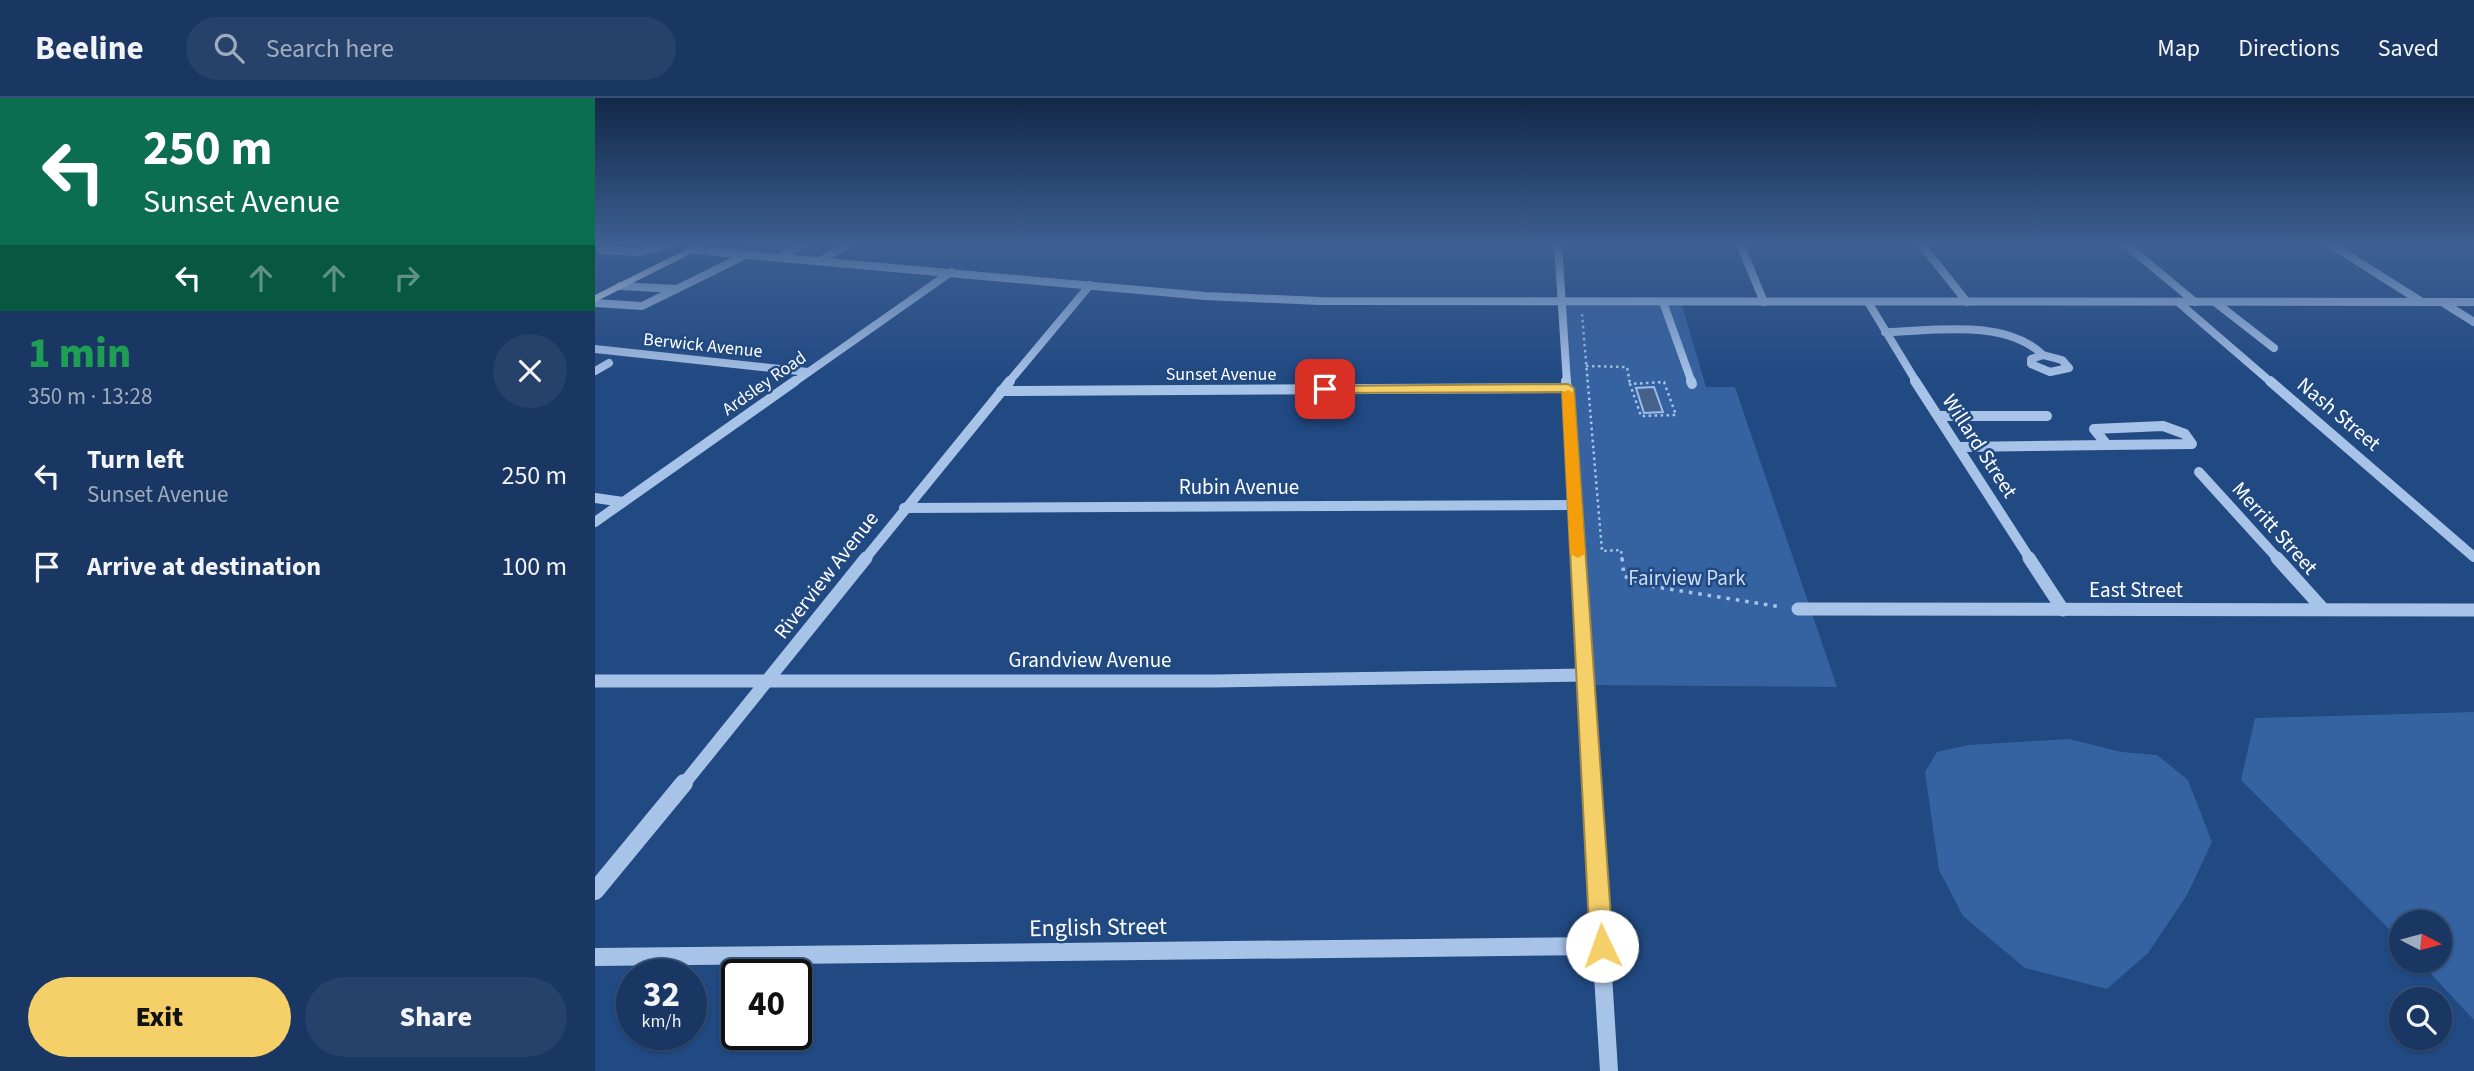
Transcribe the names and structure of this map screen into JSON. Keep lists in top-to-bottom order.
{
  "streets": {
    "street": [
      "Berwick Avenue",
      "Sunset Avenue",
      "Ardsley Road",
      "Nash Street",
      "Willard Street",
      "Rubin Avenue",
      "Merritt Street",
      "Riverview Avenue",
      "East Street",
      "Grandview Avenue",
      "English Street"
    ]
  },
  "crossings": [
    ["Berwick Avenue", "Ardsley Road"],
    ["Sunset Avenue", "Riverview Avenue"],
    ["Willard Street", "East Street"],
    ["Rubin Avenue", "Riverview Avenue"],
    ["Merritt Street", "East Street"],
    ["Riverview Avenue", "Grandview Avenue"]
  ],
  "parks": ["Fairview Park"],
  "north": "right",
  "page": {
    "header": "Beeline",
    "search": "Search here",
    "nav": ["Map", "Directions", "Saved"],
    "turn": ["250 m", "Sunset Avenue"],
    "heading": ["1 min", "350 m · 13:28"],
    "list": [
      {
        "name": "Turn left",
        "note": "Sunset Avenue",
        "value": "250 m"
      },
      {
        "name": "Arrive at destination",
        "value": "100 m"
      }
    ],
    "speed": "32 km/h",
    "limit": "40",
    "buttons": ["Exit", "Share"]
  }
}
